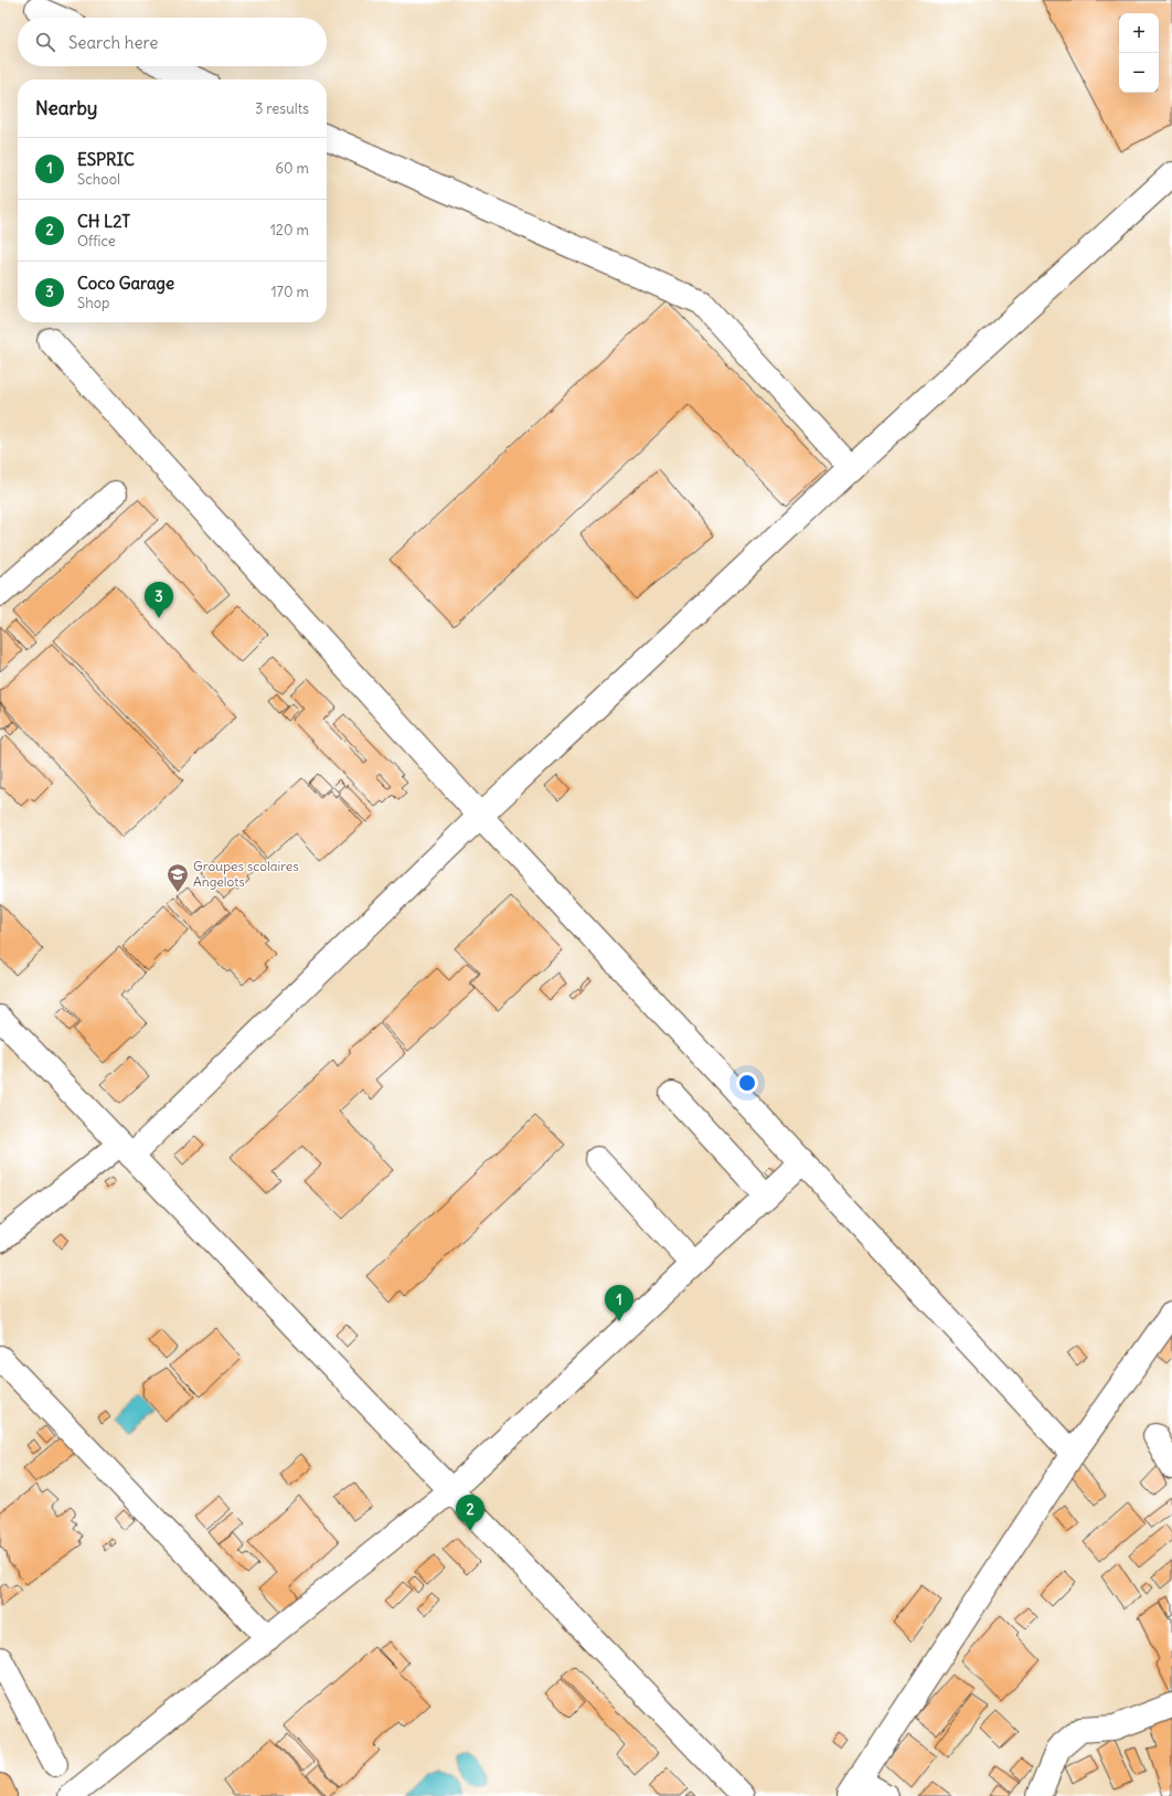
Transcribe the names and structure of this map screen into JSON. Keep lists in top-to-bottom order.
{
  "places": {
    "school or university": ["Groupes scolaires Angelots"]
  },
  "page": {
    "map_buttons": ["+", "−"],
    "search": "Search here",
    "heading": ["Nearby", "3 results"],
    "list": [
      {
        "mark": "1",
        "name": "ESPRIC",
        "note": "School",
        "value": "60 m"
      },
      {
        "mark": "2",
        "name": "CH L2T",
        "note": "Office",
        "value": "120 m"
      },
      {
        "mark": "3",
        "name": "Coco Garage",
        "note": "Shop",
        "value": "170 m"
      }
    ],
    "pins": ["3", "1", "2"]
  }
}
